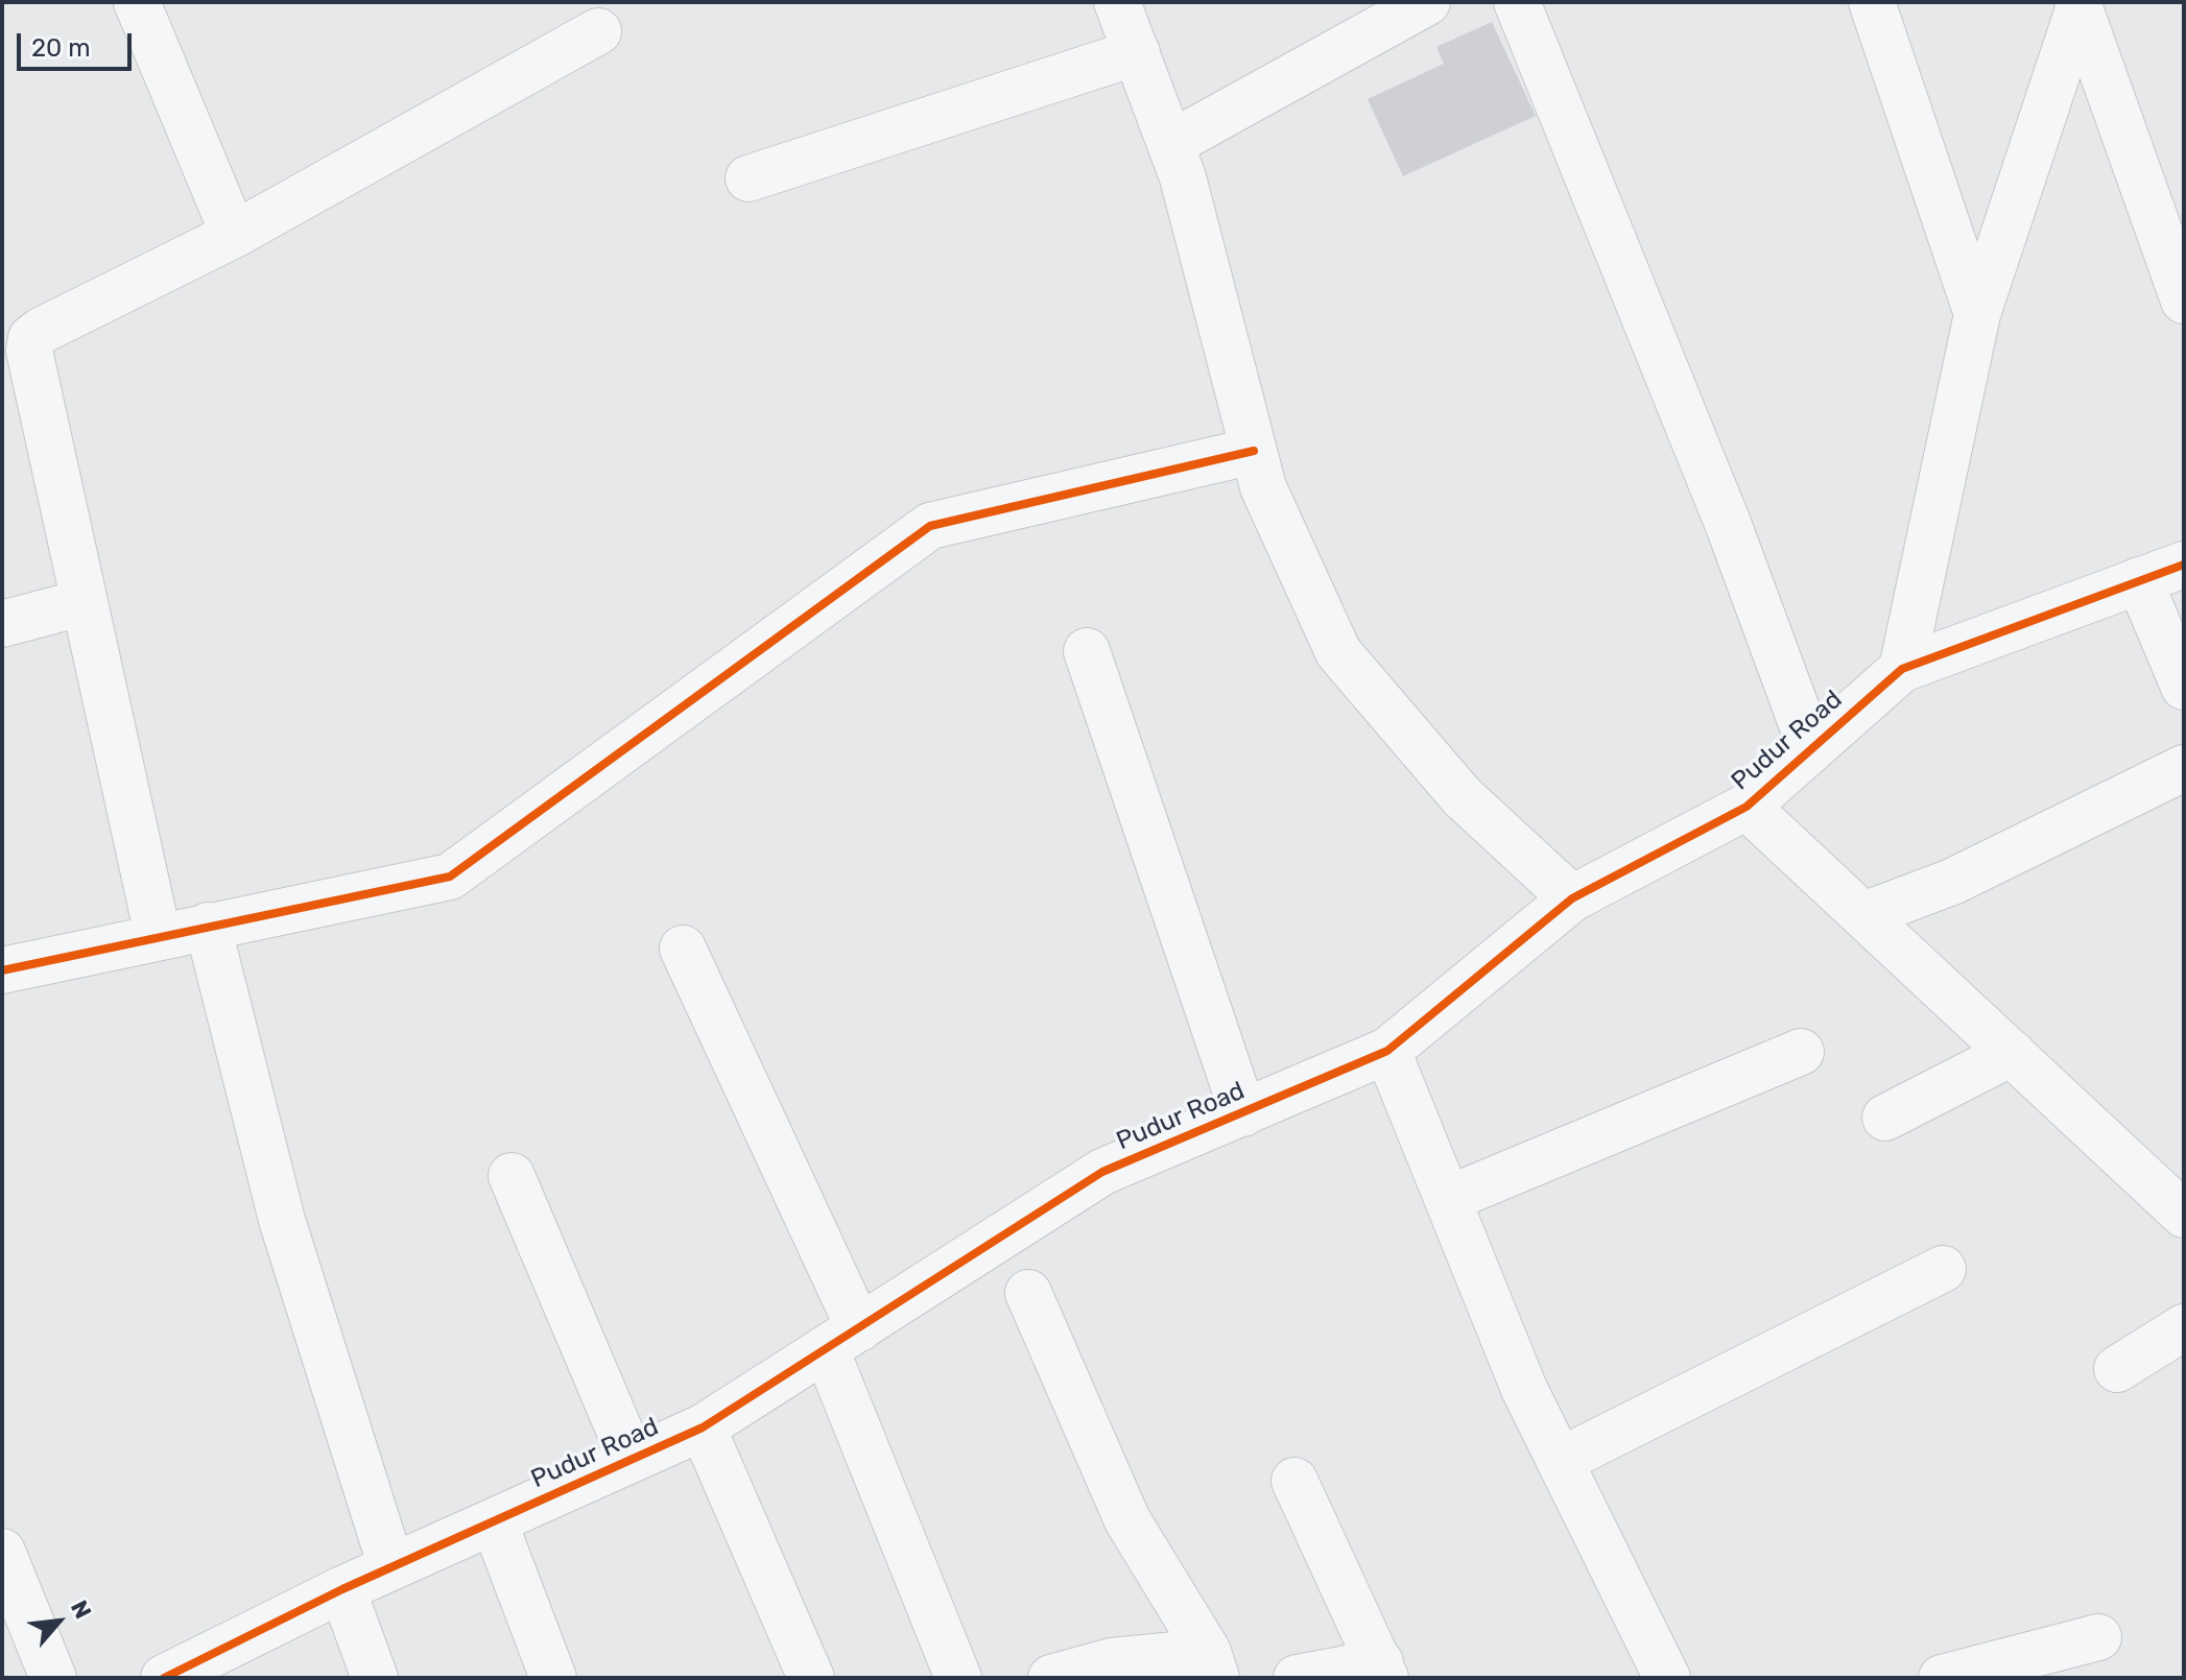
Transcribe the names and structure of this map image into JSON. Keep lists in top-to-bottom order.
{
  "streets": {
    "street": ["Pudur Road"]
  },
  "scale_bar": "20 m",
  "north": "top right"
}
